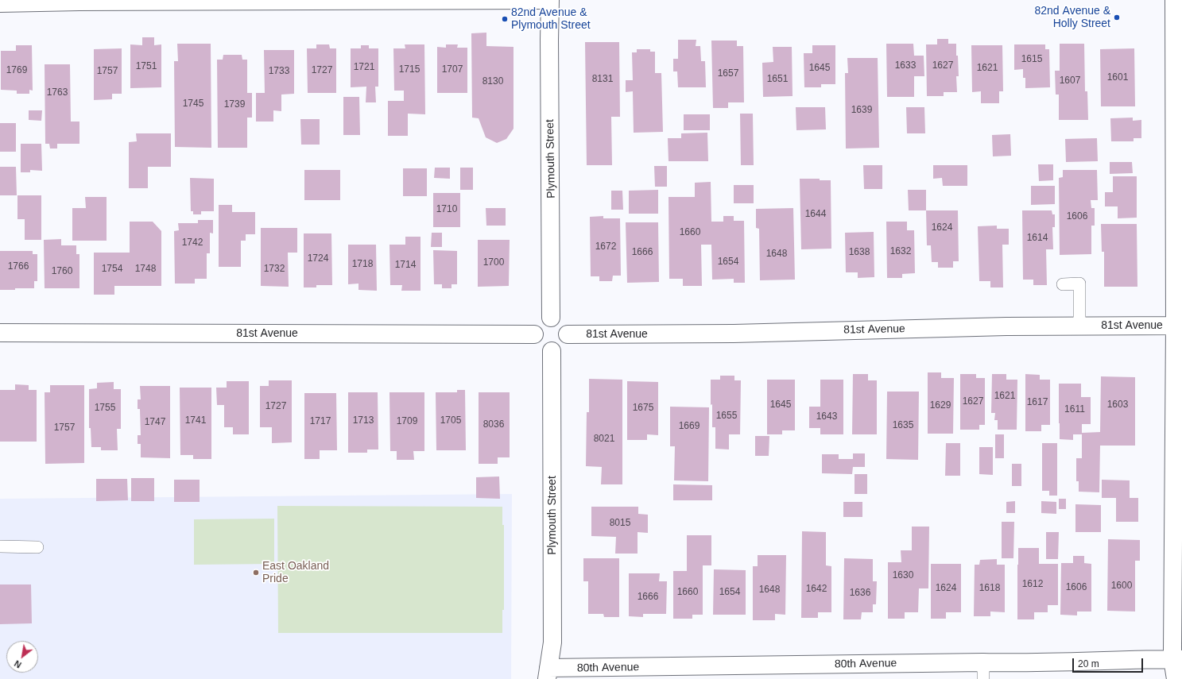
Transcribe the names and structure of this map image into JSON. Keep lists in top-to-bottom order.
{
  "streets": {
    "street": ["Plymouth Street", "81st Avenue", "80th Avenue"]
  },
  "crossings": [
    ["Plymouth Street", "81st Avenue"],
    ["Plymouth Street", "80th Avenue"]
  ],
  "places": ["82nd Avenue & Holly Street", "82nd Avenue & Plymouth Street", "East Oakland Pride"],
  "house_numbers": [
    "1615",
    "1633",
    "1627",
    "1751",
    "1721",
    "1645",
    "1621",
    "1715",
    "1707",
    "1769",
    "1727",
    "1757",
    "1733",
    "1657",
    "1601",
    "8131",
    "1651",
    "1607",
    "8130",
    "1763",
    "1745",
    "1739",
    "1639",
    "1710",
    "1644",
    "1606",
    "1624",
    "1660",
    "1614",
    "1742",
    "1672",
    "1632",
    "1666",
    "1638",
    "1648",
    "1724",
    "1654",
    "1700",
    "1718",
    "1714",
    "1766",
    "1754",
    "1748",
    "1732",
    "1760",
    "1621",
    "1627",
    "1617",
    "1645",
    "1603",
    "1629",
    "1727",
    "1755",
    "1675",
    "1611",
    "1655",
    "1643",
    "1741",
    "1713",
    "1705",
    "1717",
    "1709",
    "1747",
    "8036",
    "1635",
    "1669",
    "1757",
    "8021",
    "8015",
    "1630",
    "1612",
    "1600",
    "1606",
    "1624",
    "1618",
    "1642",
    "1648",
    "1660",
    "1654",
    "1636",
    "1666"
  ],
  "scale_bar": "20 m",
  "north": "bottom left"
}
